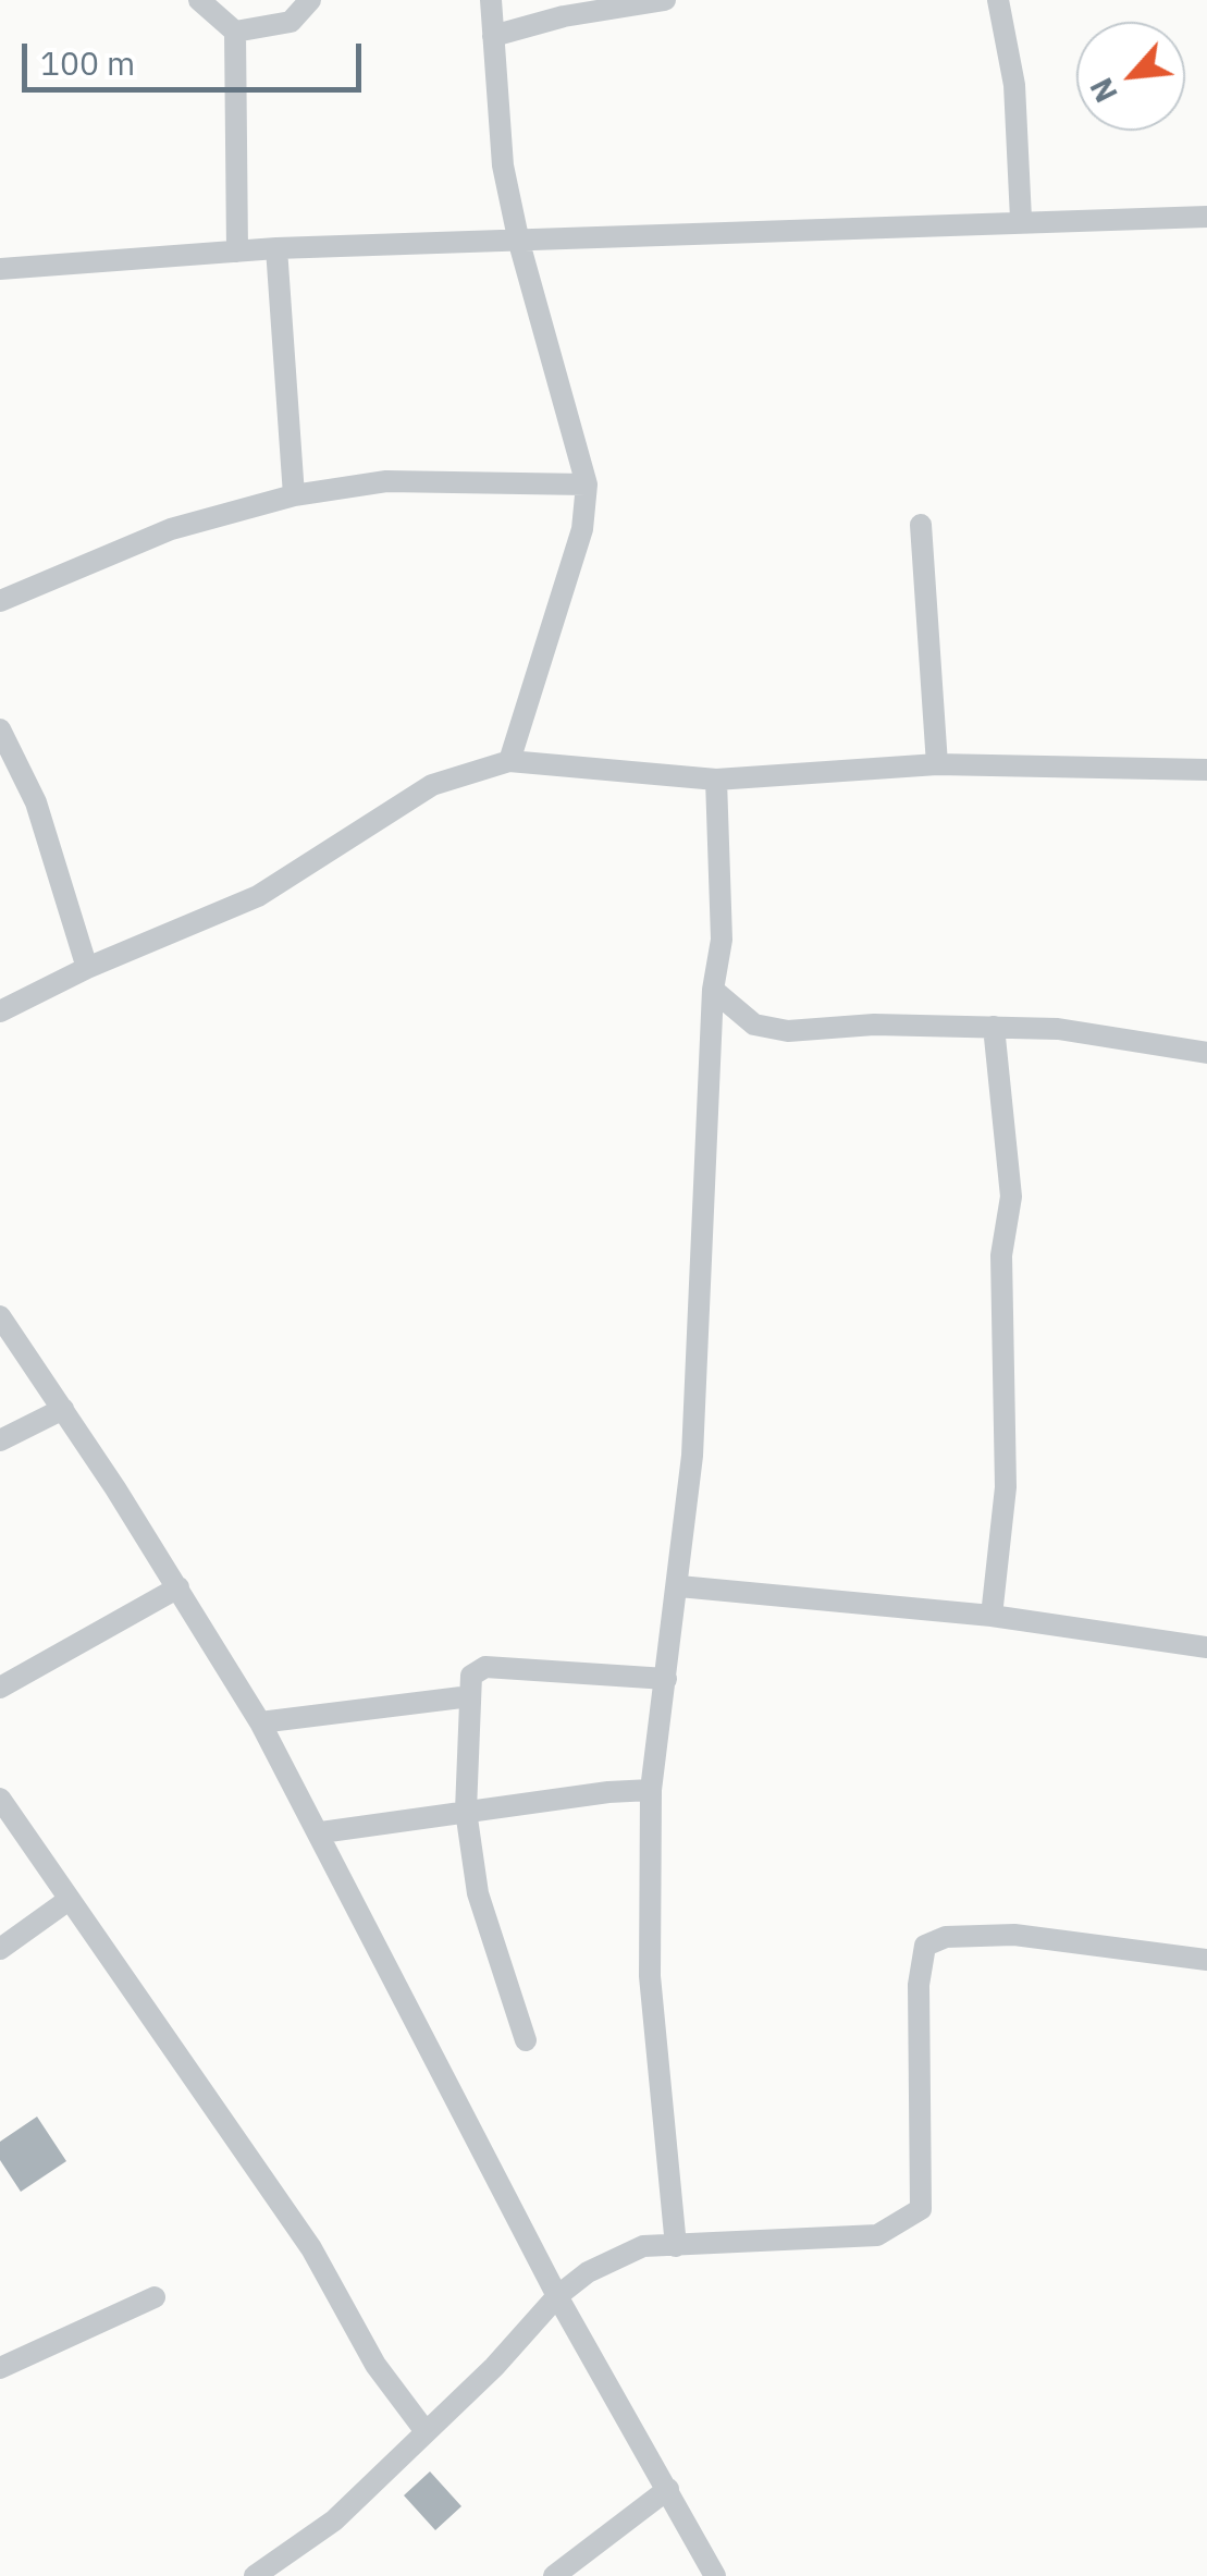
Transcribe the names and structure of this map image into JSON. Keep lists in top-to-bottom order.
{
  "scale_bar": "100 m",
  "north": "bottom left"
}
